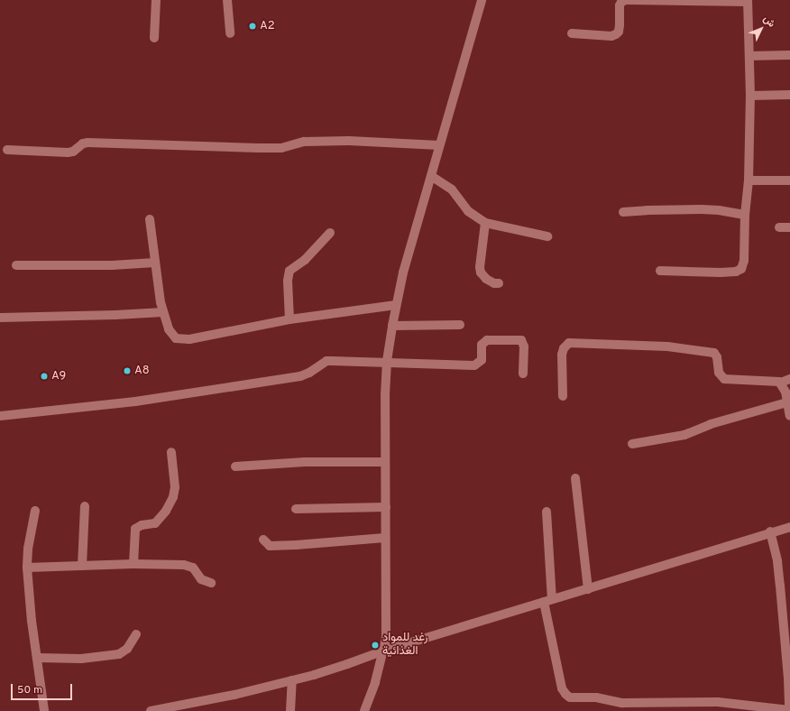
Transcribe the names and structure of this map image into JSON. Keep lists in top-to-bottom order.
{
  "places": [
    "A2",
    "A8",
    "A9",
    "رغد للمواد الغذائية"
  ],
  "scale_bar": "50 m",
  "north": "top right"
}
